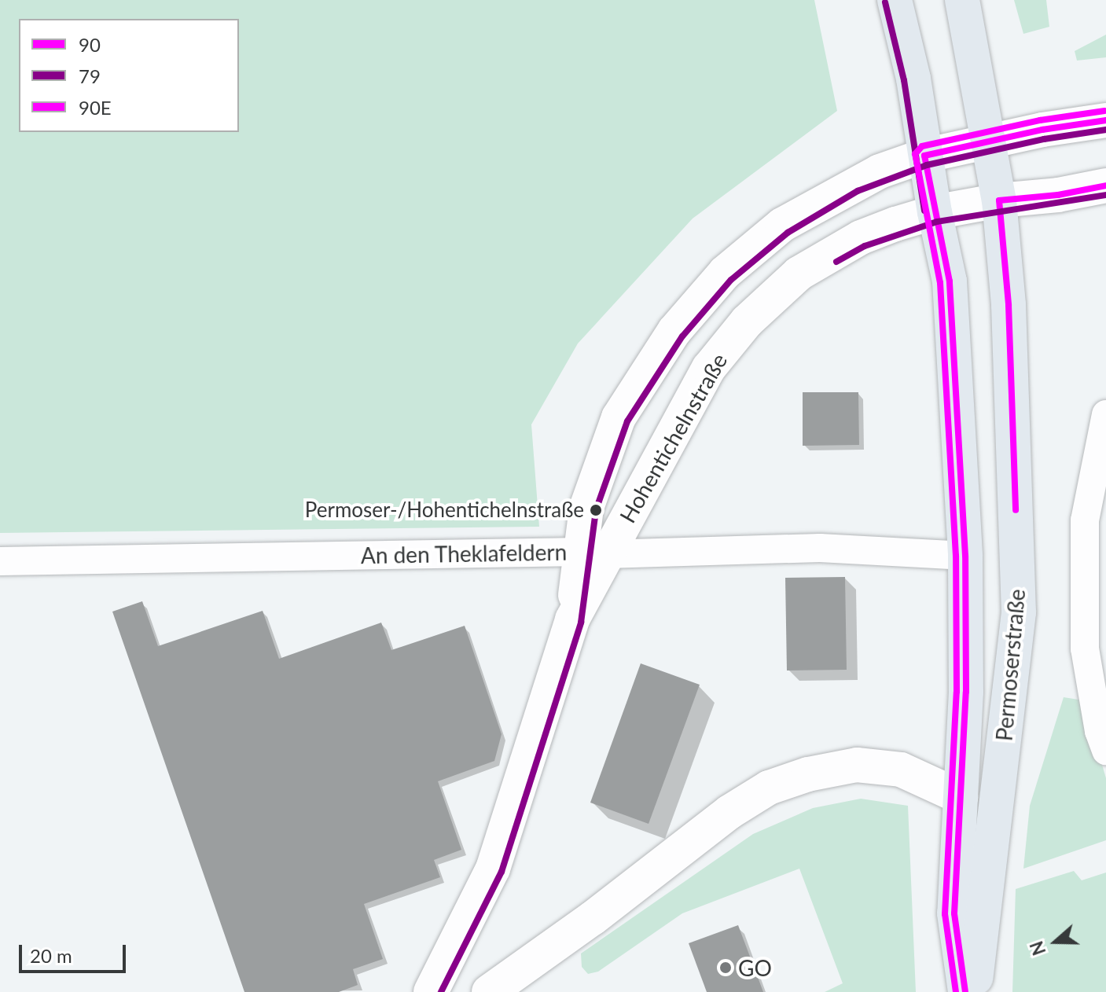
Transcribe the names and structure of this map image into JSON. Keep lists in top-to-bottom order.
{
  "streets": {
    "main road": ["Hohentichelnstraße", "Permoserstraße"],
    "street": ["An den Theklafeldern"]
  },
  "crossings": [
    ["Hohentichelnstraße", "An den Theklafeldern"],
    ["Hohentichelnstraße", "Permoserstraße"],
    ["An den Theklafeldern", "Permoserstraße"]
  ],
  "places": ["Permoser-/Hohentichelnstraße", "GO"],
  "lines": ["transit line 79", "transit line 90E", "transit line 90"],
  "legend": ["90", "79", "90E"],
  "scale_bar": "20 m",
  "north": "left"
}
